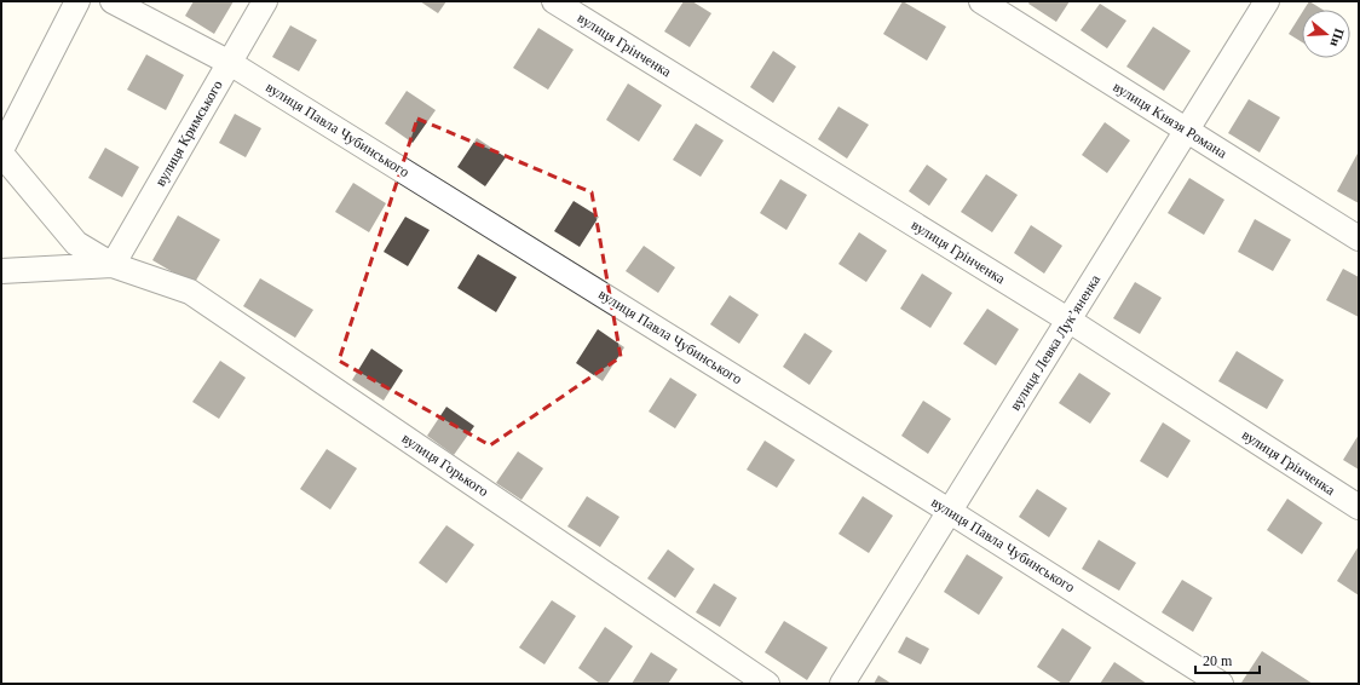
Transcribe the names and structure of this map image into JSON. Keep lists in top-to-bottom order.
{
  "streets": {
    "street": [
      "вулиця Грінченка",
      "вулиця Князя Романа",
      "вулиця Павла Чубинського",
      "вулиця Кримського",
      "вулиця Левка Лукʼяненка",
      "вулиця Горького"
    ]
  },
  "crossings": [
    ["вулиця Грінченка", "вулиця Левка Лукʼяненка"],
    ["вулиця Князя Романа", "вулиця Левка Лукʼяненка"],
    ["вулиця Павла Чубинського", "вулиця Кримського"],
    ["вулиця Павла Чубинського", "вулиця Левка Лукʼяненка"],
    ["вулиця Кримського", "вулиця Горького"]
  ],
  "scale_bar": "20 m",
  "north": "right"
}
